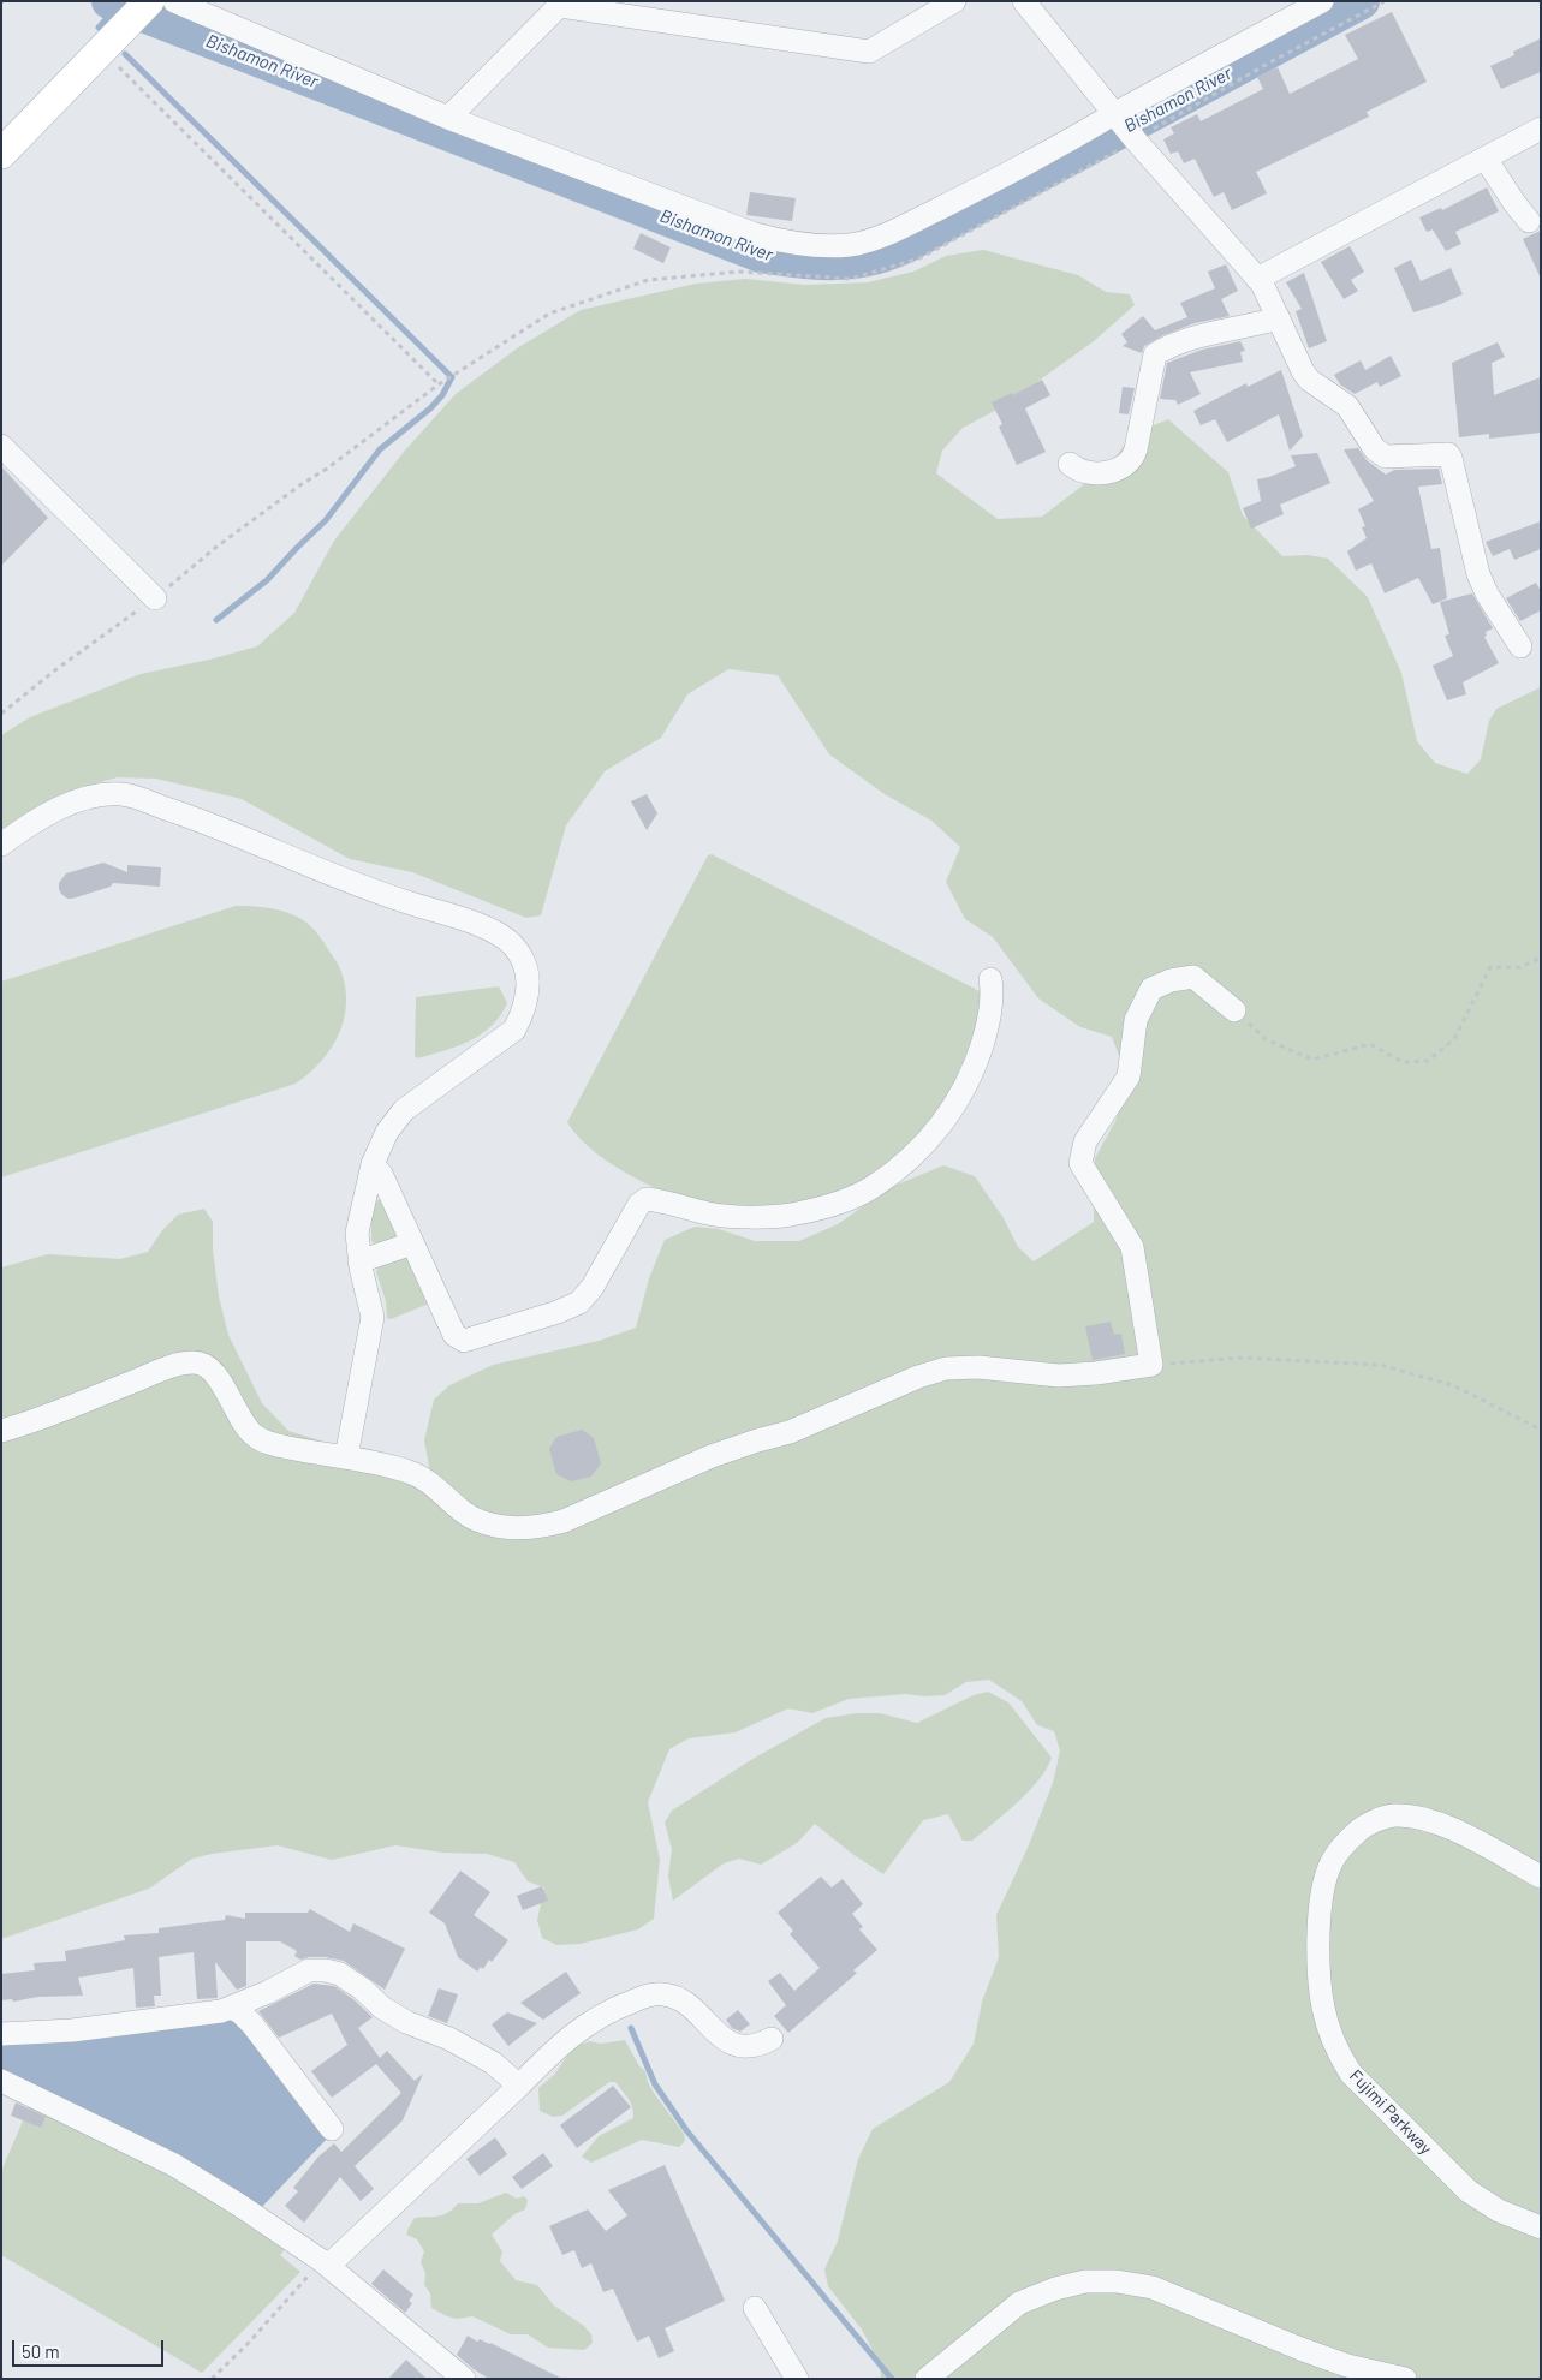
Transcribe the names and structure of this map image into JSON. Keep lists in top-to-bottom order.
{
  "streets": {
    "street": ["Fujimi Parkway"]
  },
  "water": ["Bishamon River"],
  "scale_bar": "50 m"
}
